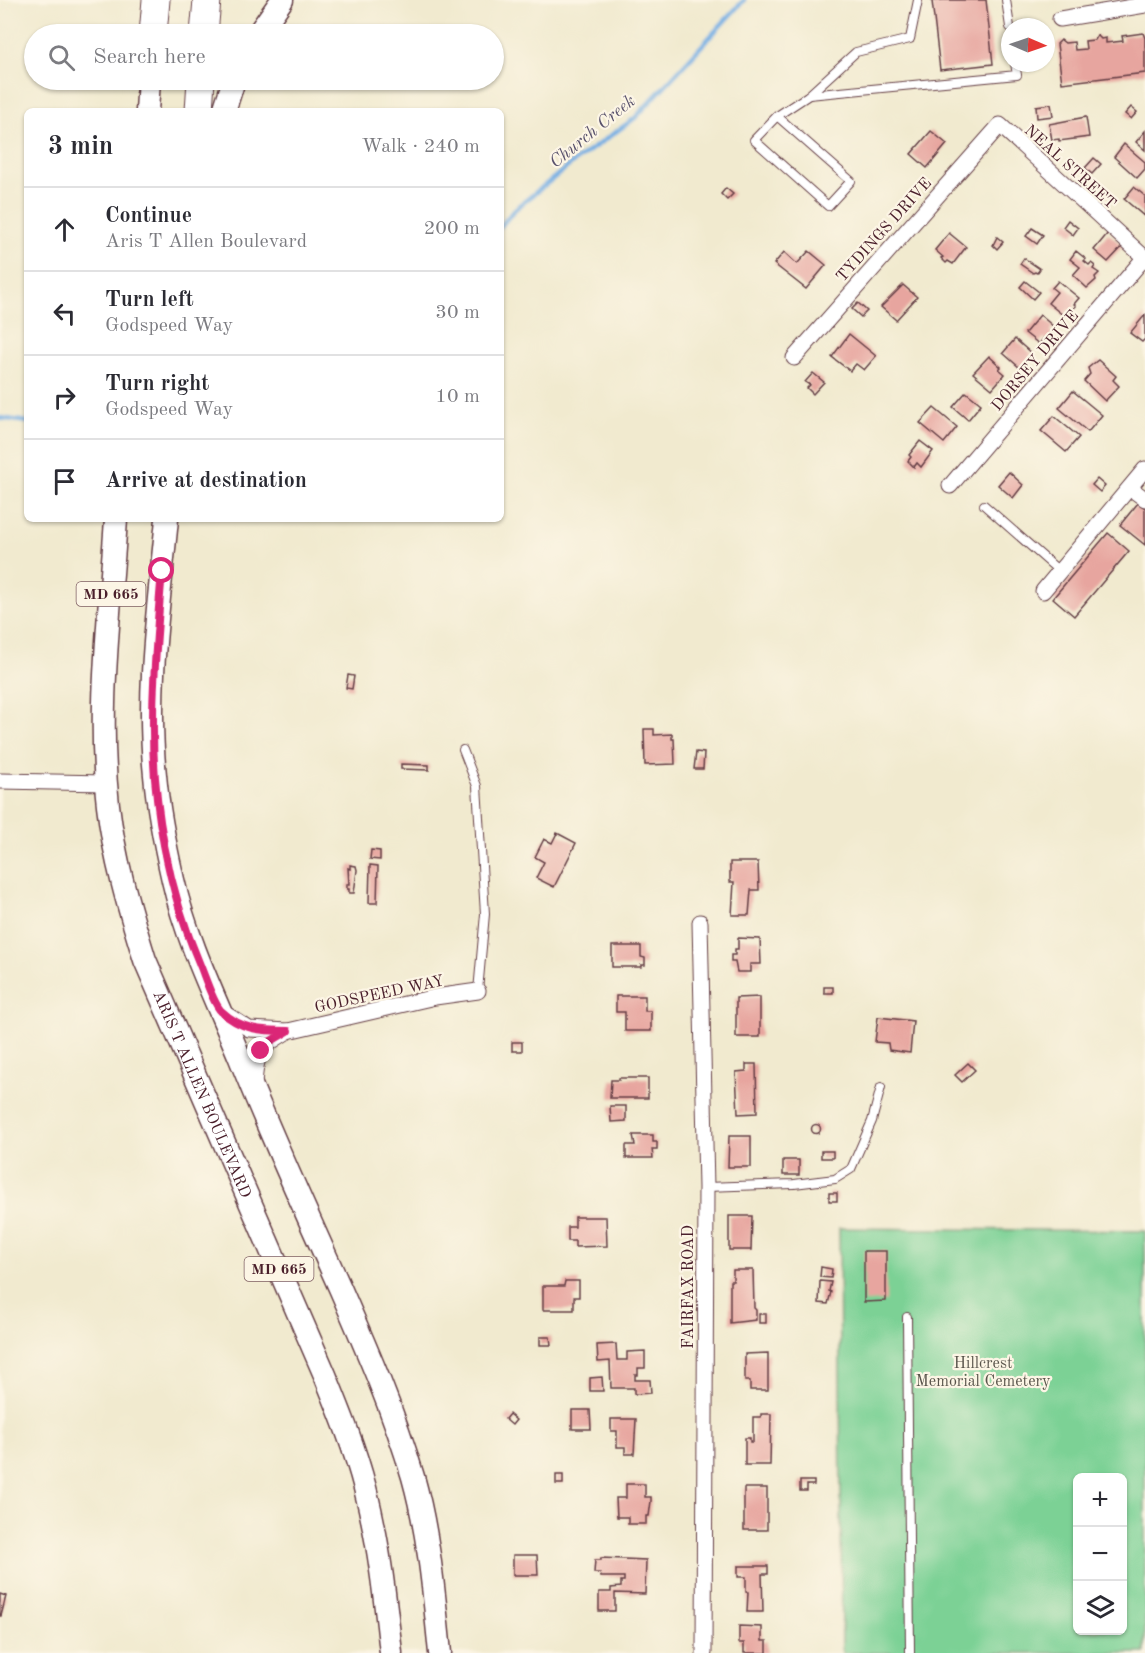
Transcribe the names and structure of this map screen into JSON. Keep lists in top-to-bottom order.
{
  "streets": {
    "main road": ["MD 665", "ARIS T ALLEN BOULEVARD"],
    "street": [
      "NEAL STREET",
      "TYDINGS DRIVE",
      "DORSEY DRIVE",
      "GODSPEED WAY",
      "FAIRFAX ROAD"
    ]
  },
  "crossings": [
    ["NEAL STREET", "TYDINGS DRIVE"],
    ["NEAL STREET", "DORSEY DRIVE"],
    ["MD 665", "GODSPEED WAY"]
  ],
  "water": ["Church Creek"],
  "parks": ["Hillcrest Memorial Cemetery"],
  "north": "right",
  "page": {
    "search": "Search here",
    "heading": ["3 min", "Walk · 240 m"],
    "list": [
      ["Continue", "Aris T Allen Boulevard", "200 m"],
      ["Turn left", "Godspeed Way", "30 m"],
      ["Turn right", "Godspeed Way", "10 m"],
      "Arrive at destination"
    ],
    "map_buttons": ["+", "−"]
  }
}
